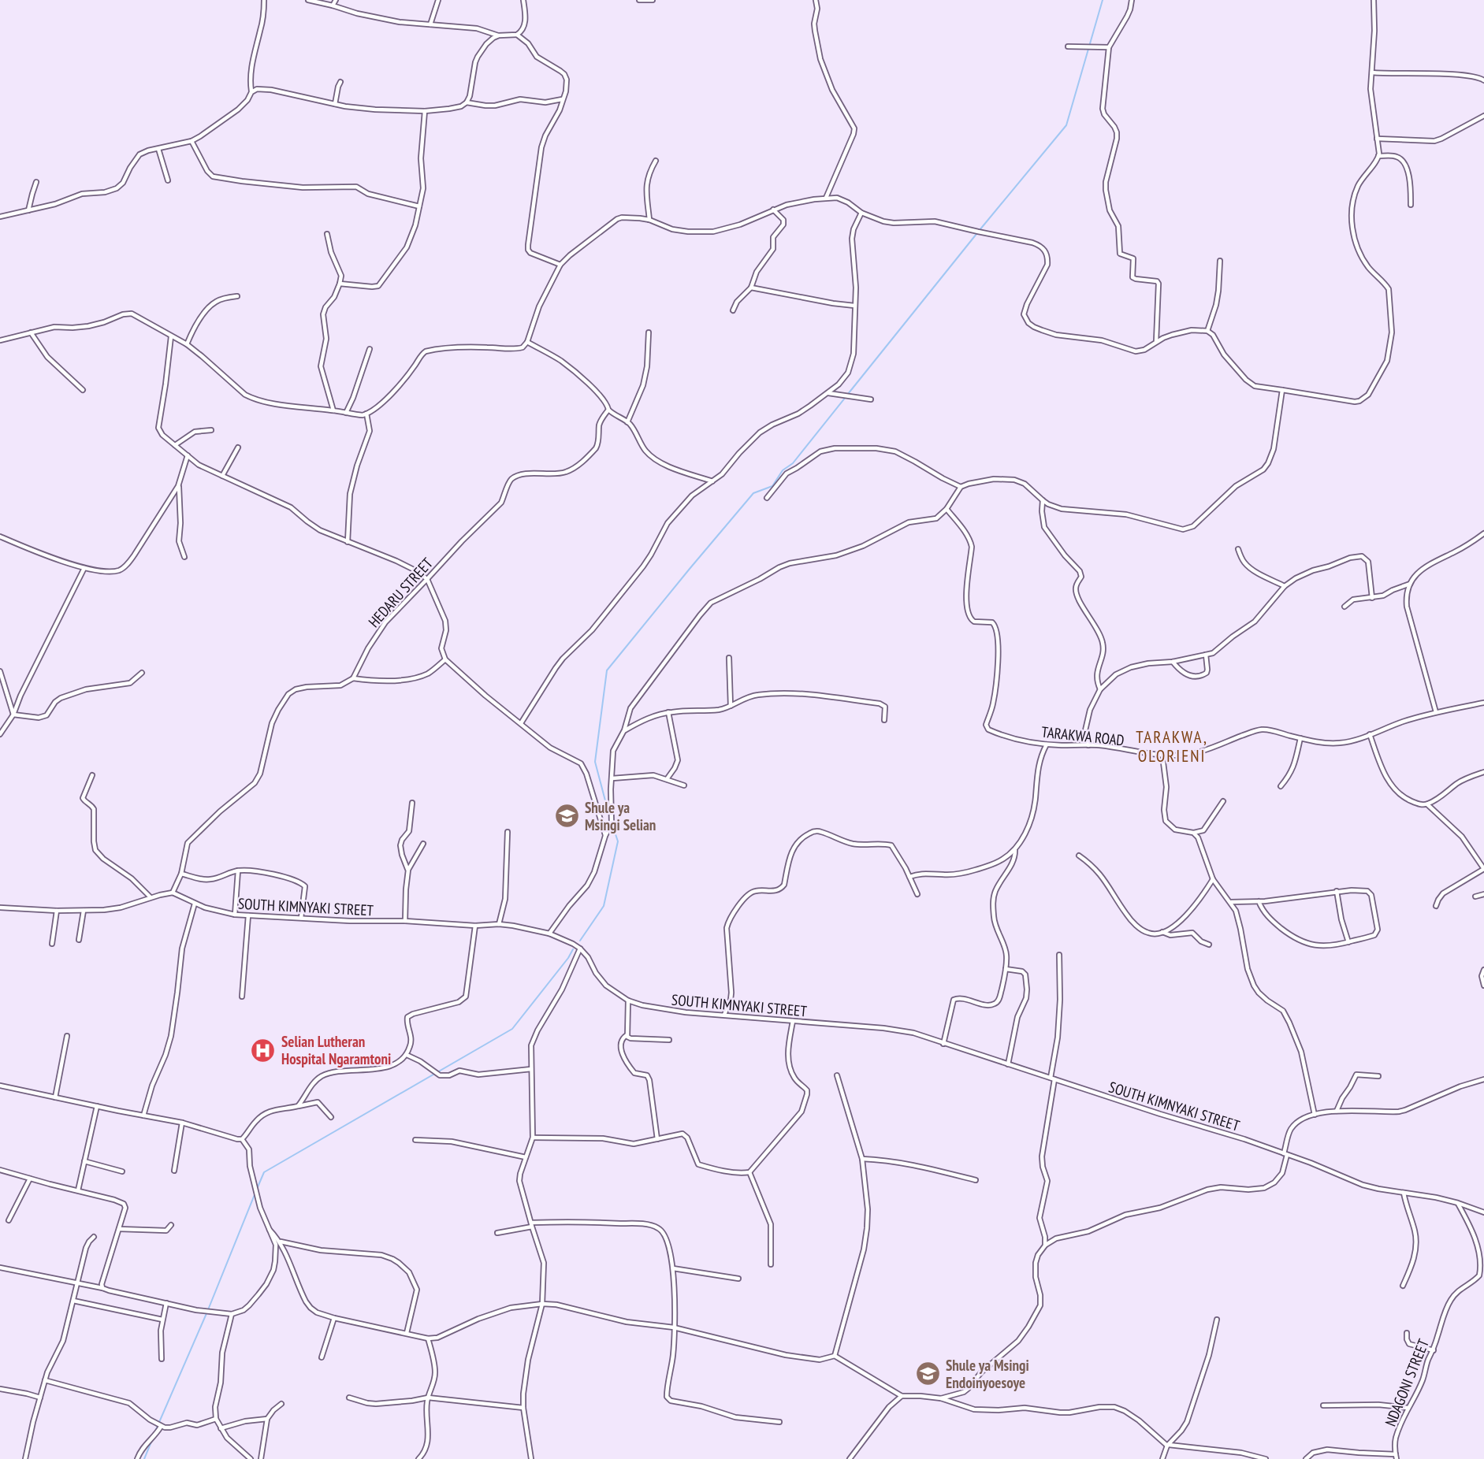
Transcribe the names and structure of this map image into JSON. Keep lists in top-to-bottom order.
{
  "streets": {
    "street": [
      "HEDARU STREET",
      "TARAKWA ROAD",
      "SOUTH KIMNYAKI STREET",
      "NDAGONI STREET"
    ]
  },
  "crossings": [
    ["SOUTH KIMNYAKI STREET", "NDAGONI STREET"]
  ],
  "districts": ["TARAKWA, OLORIENI"],
  "places": {
    "school or university": ["Shule ya Msingi Selian", "Shule ya Msingi Endoinyoesoye"],
    "hospital": ["Selian Lutheran Hospital Ngaramtoni"]
  }
}
